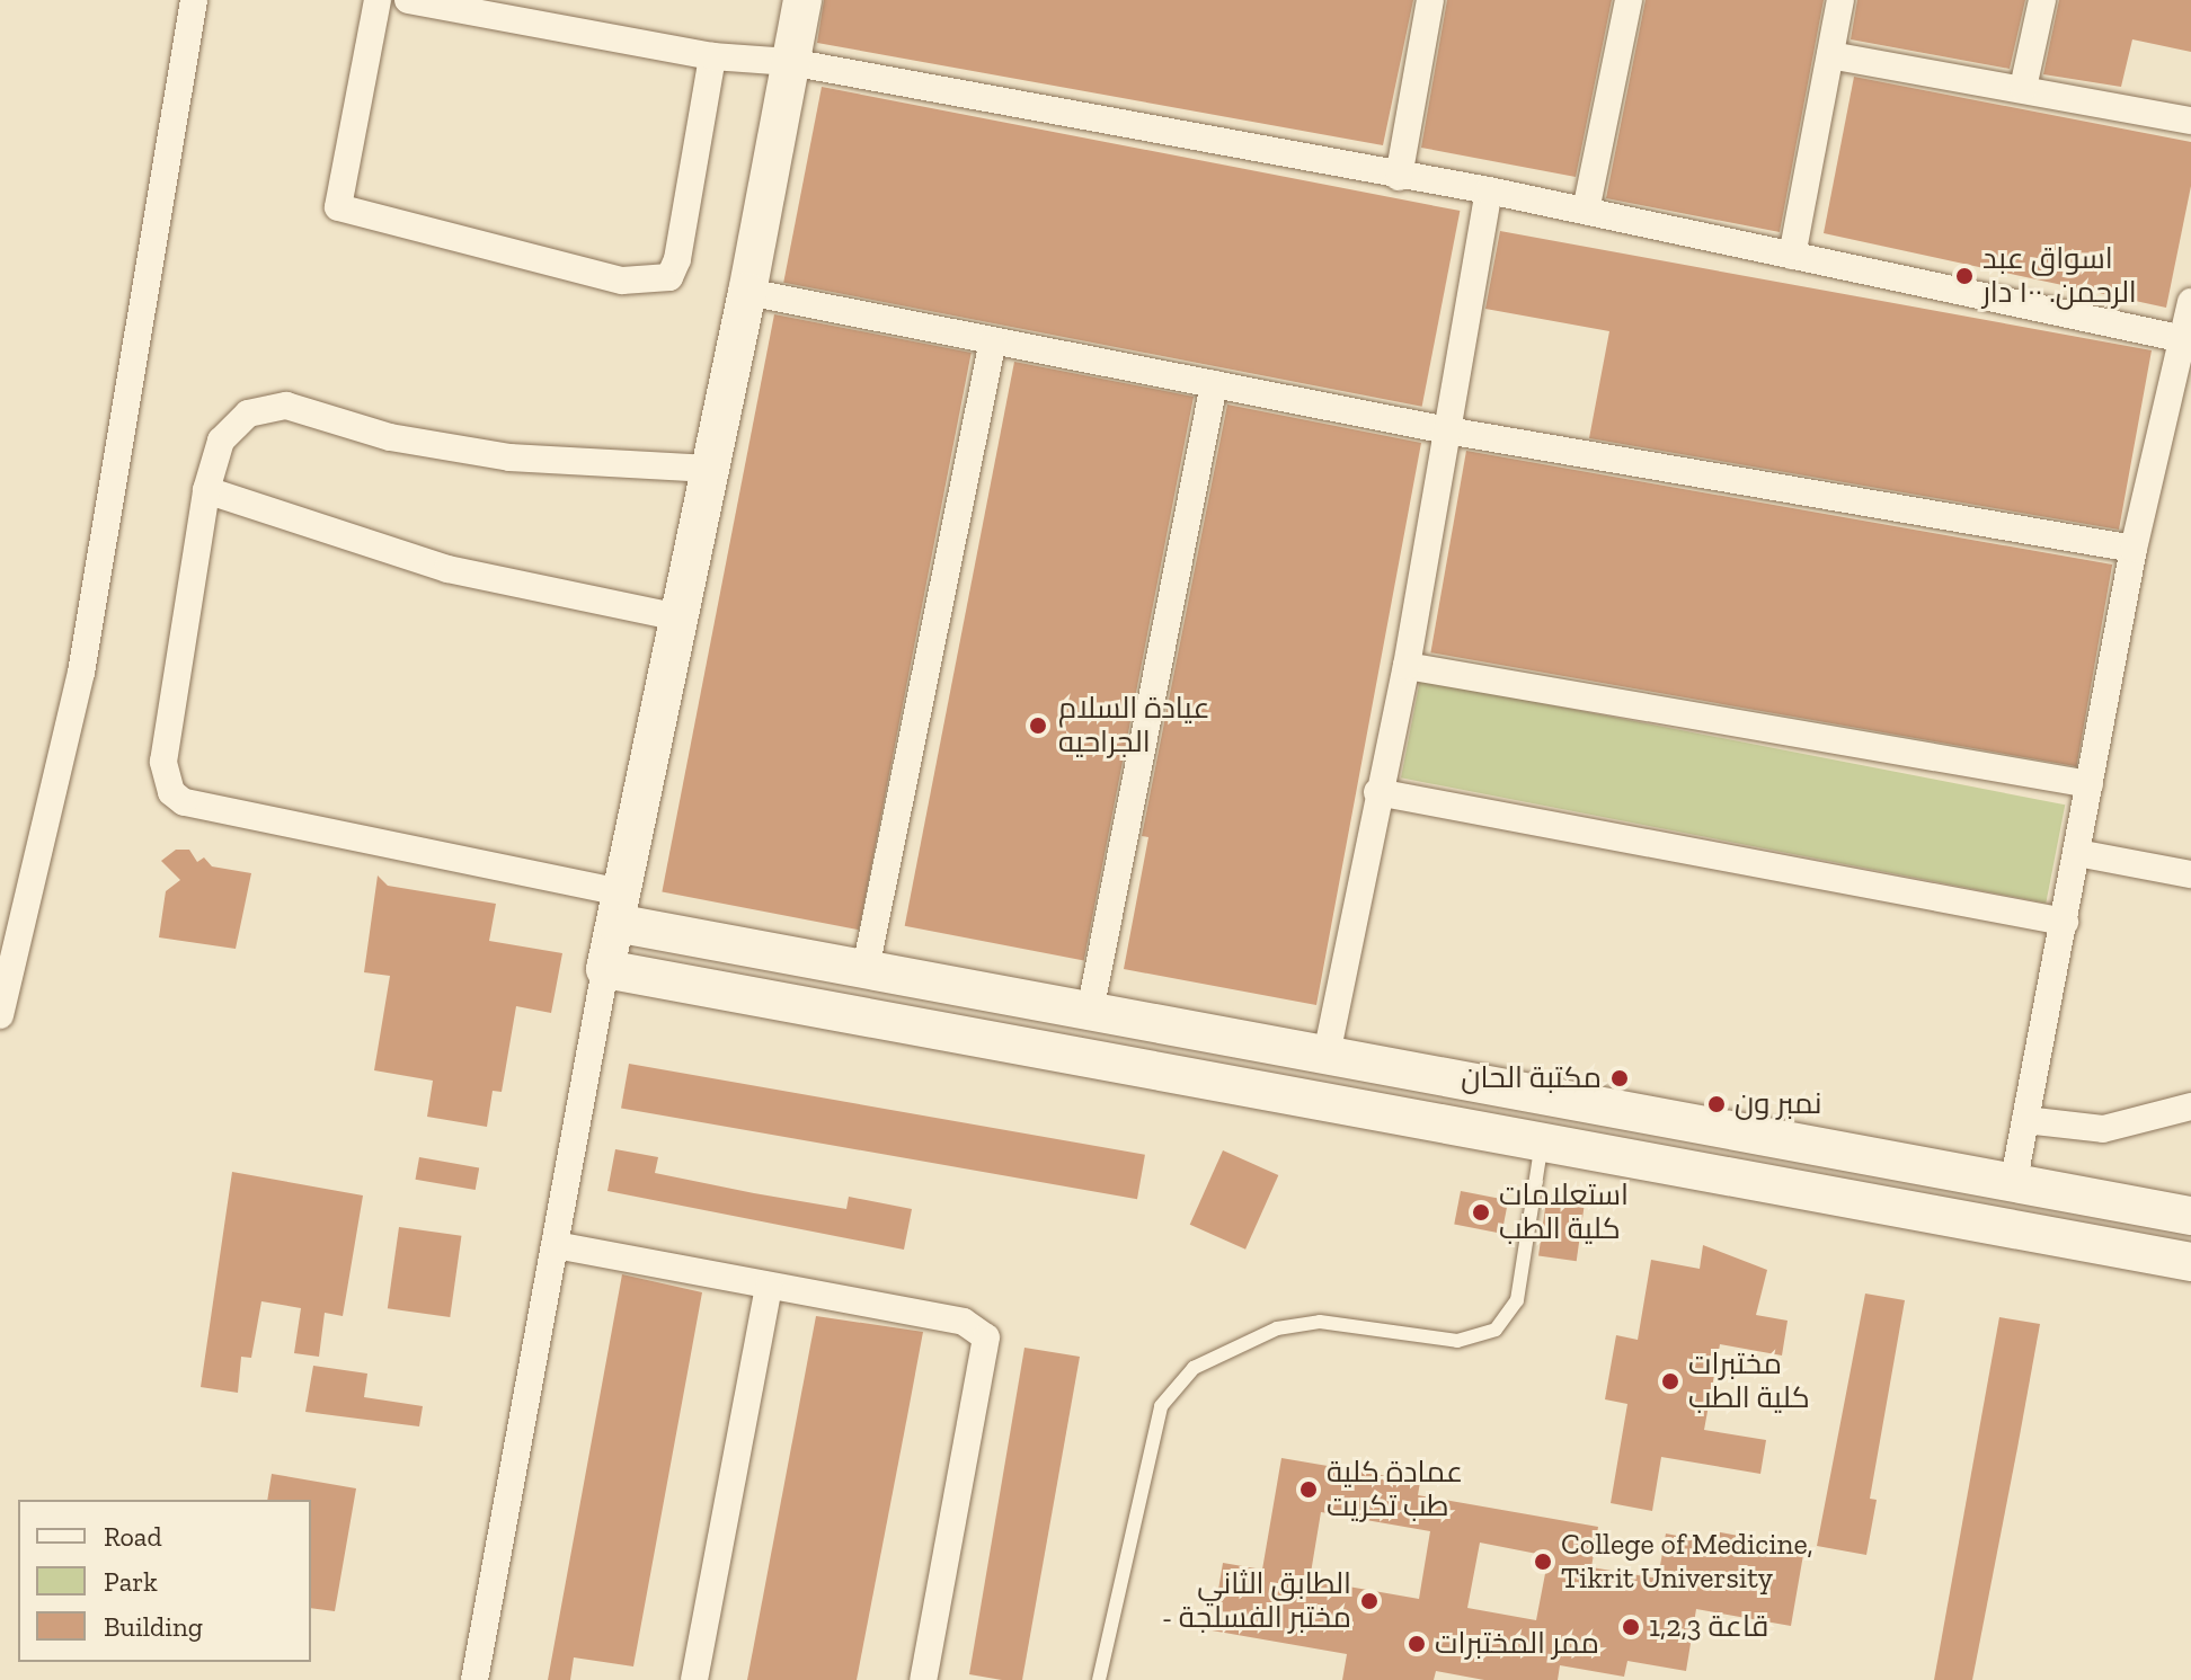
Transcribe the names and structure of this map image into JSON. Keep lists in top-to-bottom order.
{
  "places": [
    "اسواق عبد الرحمن. ١٠٠ دار",
    "عيادة السلام الجراحيه",
    "مكتبة الحان",
    "نمبر ون",
    "استعلامات كلية الطب",
    "مختبرات كلية الطب",
    "عمادة كلية طب تكريت",
    "College of Medicine, Tikrit University",
    "الطابق الثاني - مختبر الفسلجة",
    "قاعة 1,2,3",
    "ممر المختبرات"
  ],
  "legend": ["Road", "Park", "Building"]
}
